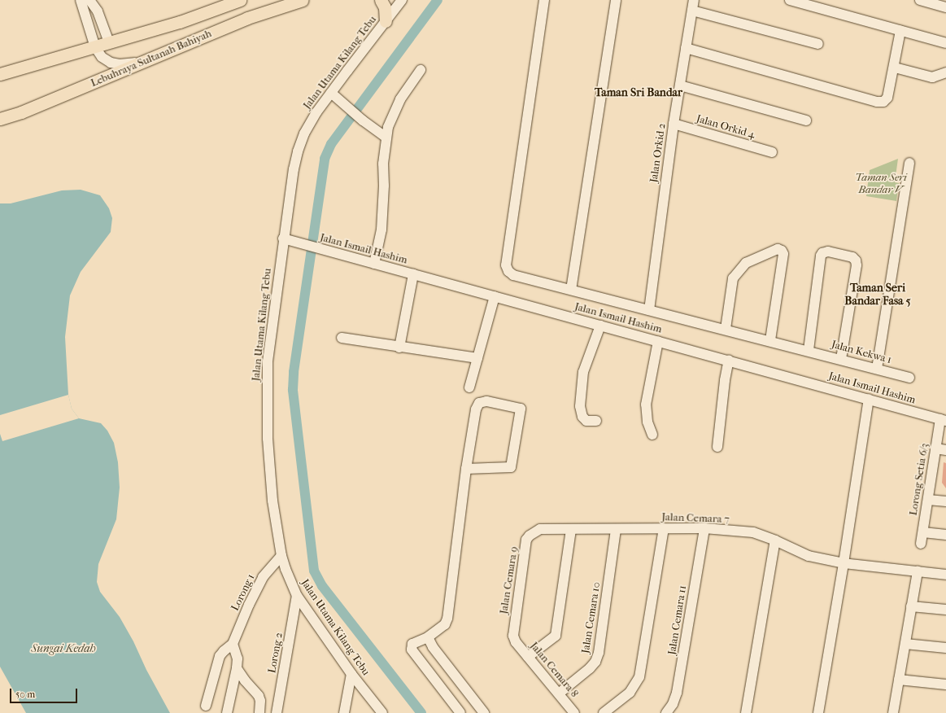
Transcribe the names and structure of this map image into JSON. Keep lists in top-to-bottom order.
{
  "streets": {
    "main road": ["Lebuhraya Sultanah Bahiyah"],
    "street": [
      "Jalan Utama Kilang Tebu",
      "Jalan Orkid 4",
      "Jalan Orkid 2",
      "Jalan Ismail Hashim",
      "Jalan Kekwa 1",
      "Lorong Setia 6/3",
      "Jalan Cemara 7",
      "Jalan Cemara 9",
      "Lorong 1",
      "Jalan Cemara 10",
      "Jalan Cemara 11",
      "Lorong 2",
      "Jalan Cemara 8"
    ]
  },
  "crossings": [
    ["Jalan Utama Kilang Tebu", "Jalan Ismail Hashim"],
    ["Jalan Utama Kilang Tebu", "Lorong 1"],
    ["Jalan Utama Kilang Tebu", "Lorong 2"],
    ["Jalan Orkid 4", "Jalan Orkid 2"],
    ["Jalan Orkid 2", "Jalan Kekwa 1"],
    ["Jalan Ismail Hashim", "Lorong Setia 6/3"],
    ["Jalan Cemara 7", "Jalan Cemara 9"],
    ["Jalan Cemara 7", "Jalan Cemara 10"],
    ["Jalan Cemara 7", "Jalan Cemara 11"],
    ["Jalan Cemara 9", "Jalan Cemara 8"],
    ["Jalan Cemara 10", "Jalan Cemara 8"]
  ],
  "districts": ["Taman Sri Bandar", "Taman Seri Bandar Fasa 5"],
  "water": ["Sungai Kedah"],
  "parks": ["Taman Seri Bandar V"],
  "scale_bar": "50 m"
}
